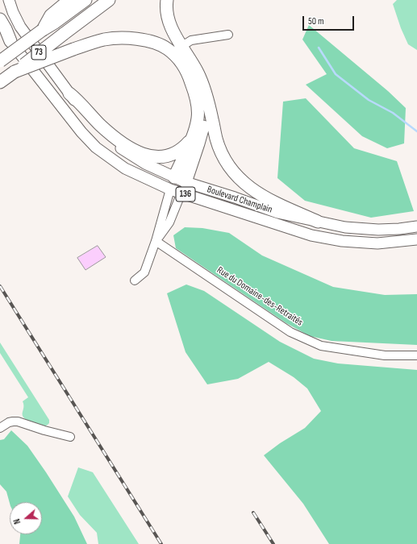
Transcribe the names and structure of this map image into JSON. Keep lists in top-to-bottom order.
{
  "streets": {
    "highway": ["73"],
    "main road": ["136", "Boulevard Champlain"],
    "street": ["Rue du Domaine-des-Retraités"]
  },
  "scale_bar": "50 m",
  "north": "left"
}
